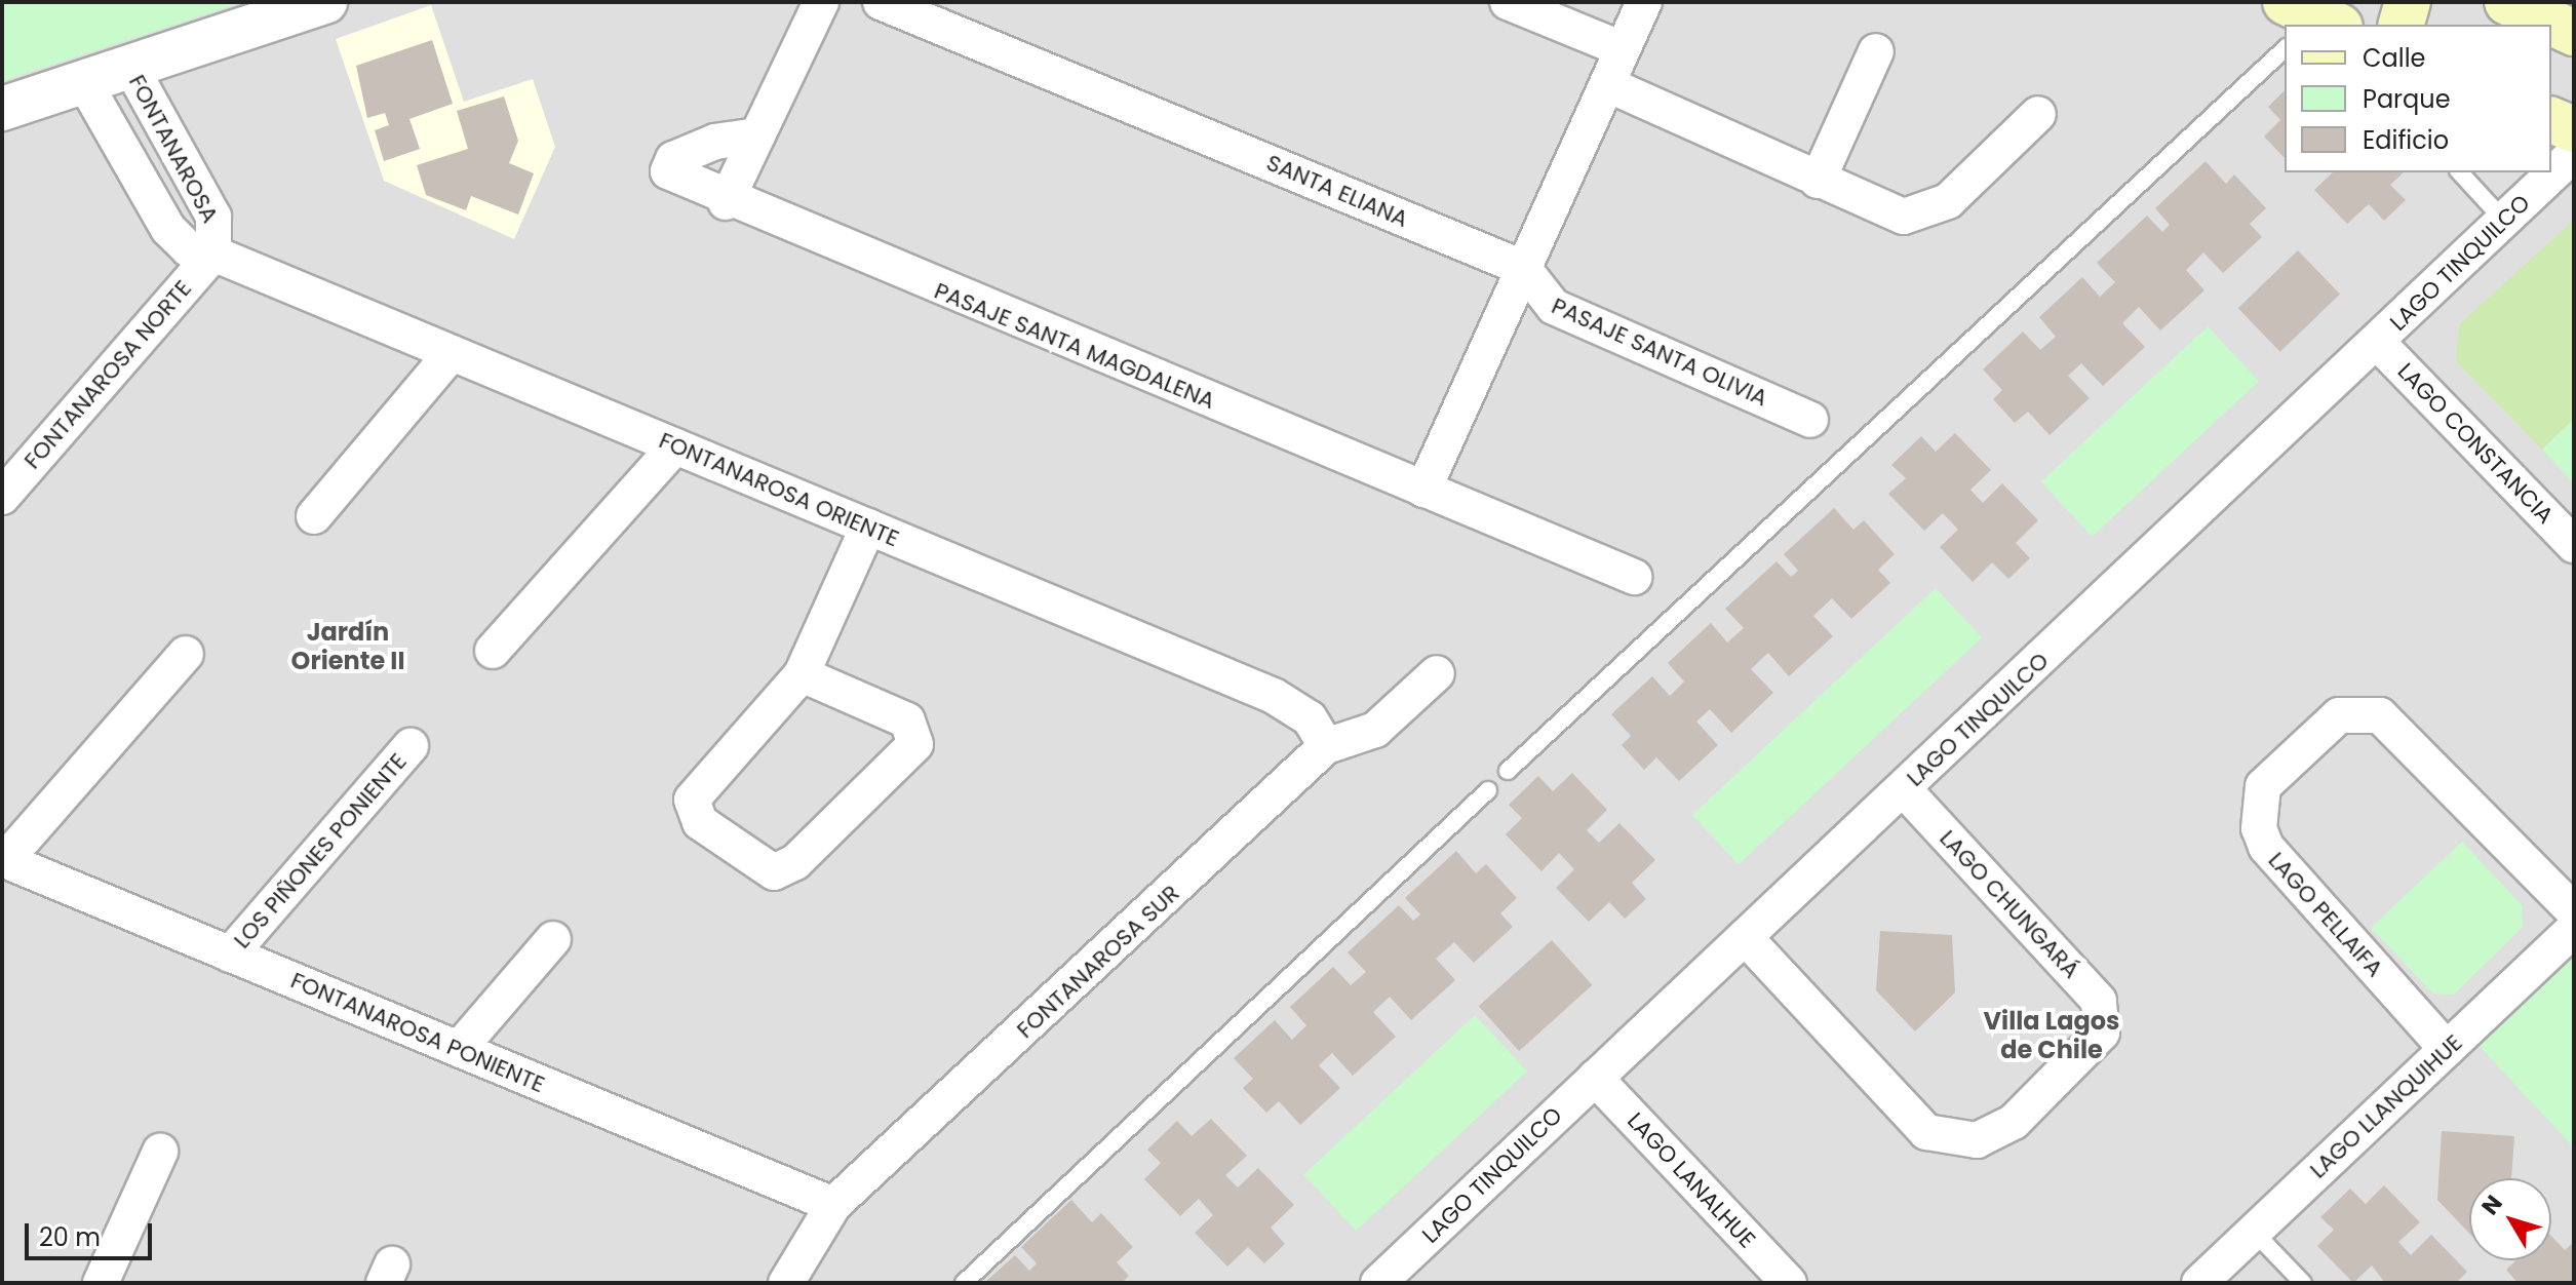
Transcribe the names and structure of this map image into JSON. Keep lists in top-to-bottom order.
{
  "streets": {
    "street": [
      "FONTANAROSA",
      "SANTA ELIANA",
      "LAGO TINQUILCO",
      "PASAJE SANTA MAGDALENA",
      "PASAJE SANTA OLIVIA",
      "FONTANAROSA NORTE",
      "LAGO CONSTANCIA",
      "FONTANAROSA ORIENTE",
      "LOS PIÑONES PONIENTE",
      "LAGO CHUNGARÁ",
      "LAGO PELLAIFA",
      "FONTANAROSA SUR",
      "FONTANAROSA PONIENTE",
      "LAGO LLANQUIHUE",
      "LAGO LANALHUE"
    ]
  },
  "crossings": [
    ["FONTANAROSA", "FONTANAROSA NORTE"],
    ["FONTANAROSA", "FONTANAROSA ORIENTE"],
    ["SANTA ELIANA", "PASAJE SANTA OLIVIA"],
    ["LAGO TINQUILCO", "LAGO CONSTANCIA"],
    ["LAGO TINQUILCO", "LAGO CHUNGARÁ"],
    ["LAGO TINQUILCO", "LAGO LANALHUE"],
    ["FONTANAROSA NORTE", "FONTANAROSA ORIENTE"],
    ["FONTANAROSA ORIENTE", "FONTANAROSA SUR"],
    ["LOS PIÑONES PONIENTE", "FONTANAROSA PONIENTE"],
    ["LAGO PELLAIFA", "LAGO LLANQUIHUE"],
    ["FONTANAROSA SUR", "FONTANAROSA PONIENTE"]
  ],
  "districts": ["Jardín Oriente II", "Villa Lagos de Chile"],
  "legend": ["Calle", "Parque", "Edificio"],
  "scale_bar": "20 m",
  "north": "top left"
}
